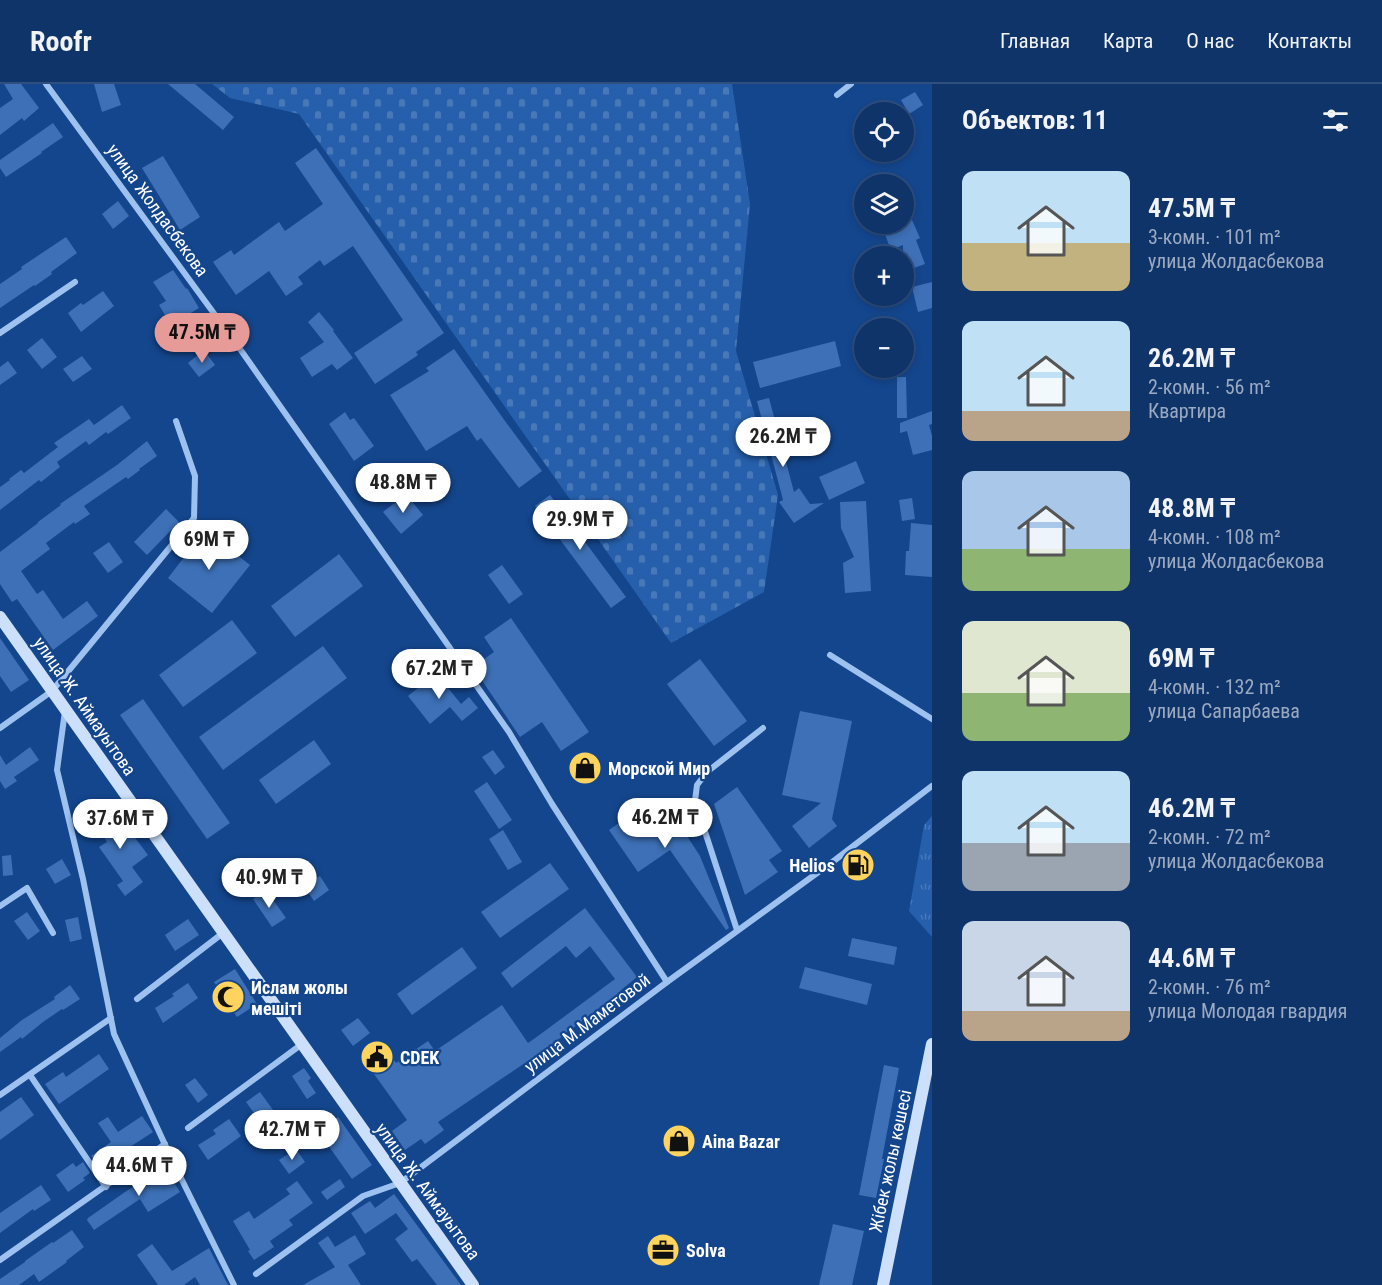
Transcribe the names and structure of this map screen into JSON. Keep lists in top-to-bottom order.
{
  "streets": {
    "street": [
      "улица Жолдасбекова",
      "улица Ж. Аймауытова",
      "улица М.Маметовой",
      "Жібек жолы көшесі"
    ]
  },
  "crossings": [
    ["улица Жолдасбекова", "улица М.Маметовой"],
    ["улица Ж. Аймауытова", "улица М.Маметовой"]
  ],
  "places": {
    "shop": ["Морской Мир", "Aina Bazar"],
    "fuel station": ["Helios"],
    "mosque": ["Ислам жолы мешіті"],
    "public building": ["CDEK"],
    "office": ["Solva"]
  },
  "page": {
    "header": "Roofr",
    "nav": [
      "Главная",
      "Карта",
      "О нас",
      "Контакты"
    ],
    "heading": "Объектов: 11",
    "map_buttons": ["+", "−"],
    "list": [
      {
        "name": "47.5M ₸",
        "note": "3-комн. · 101 m² · улица Жолдасбекова"
      },
      {
        "name": "26.2M ₸",
        "note": "2-комн. · 56 m² · Квартира"
      },
      {
        "name": "48.8M ₸",
        "note": "4-комн. · 108 m² · улица Жолдасбекова"
      },
      {
        "name": "69M ₸",
        "note": "4-комн. · 132 m² · улица Сапарбаева"
      },
      {
        "name": "46.2M ₸",
        "note": "2-комн. · 72 m² · улица Жолдасбекова"
      },
      {
        "name": "44.6M ₸",
        "note": "2-комн. · 76 m² · улица Молодая гвардия"
      }
    ],
    "price": [
      "47.5M ₸",
      "26.2M ₸",
      "48.8M ₸",
      "29.9M ₸",
      "69M ₸",
      "67.2M ₸",
      "46.2M ₸",
      "37.6M ₸",
      "40.9M ₸",
      "42.7M ₸",
      "44.6M ₸"
    ]
  }
}
